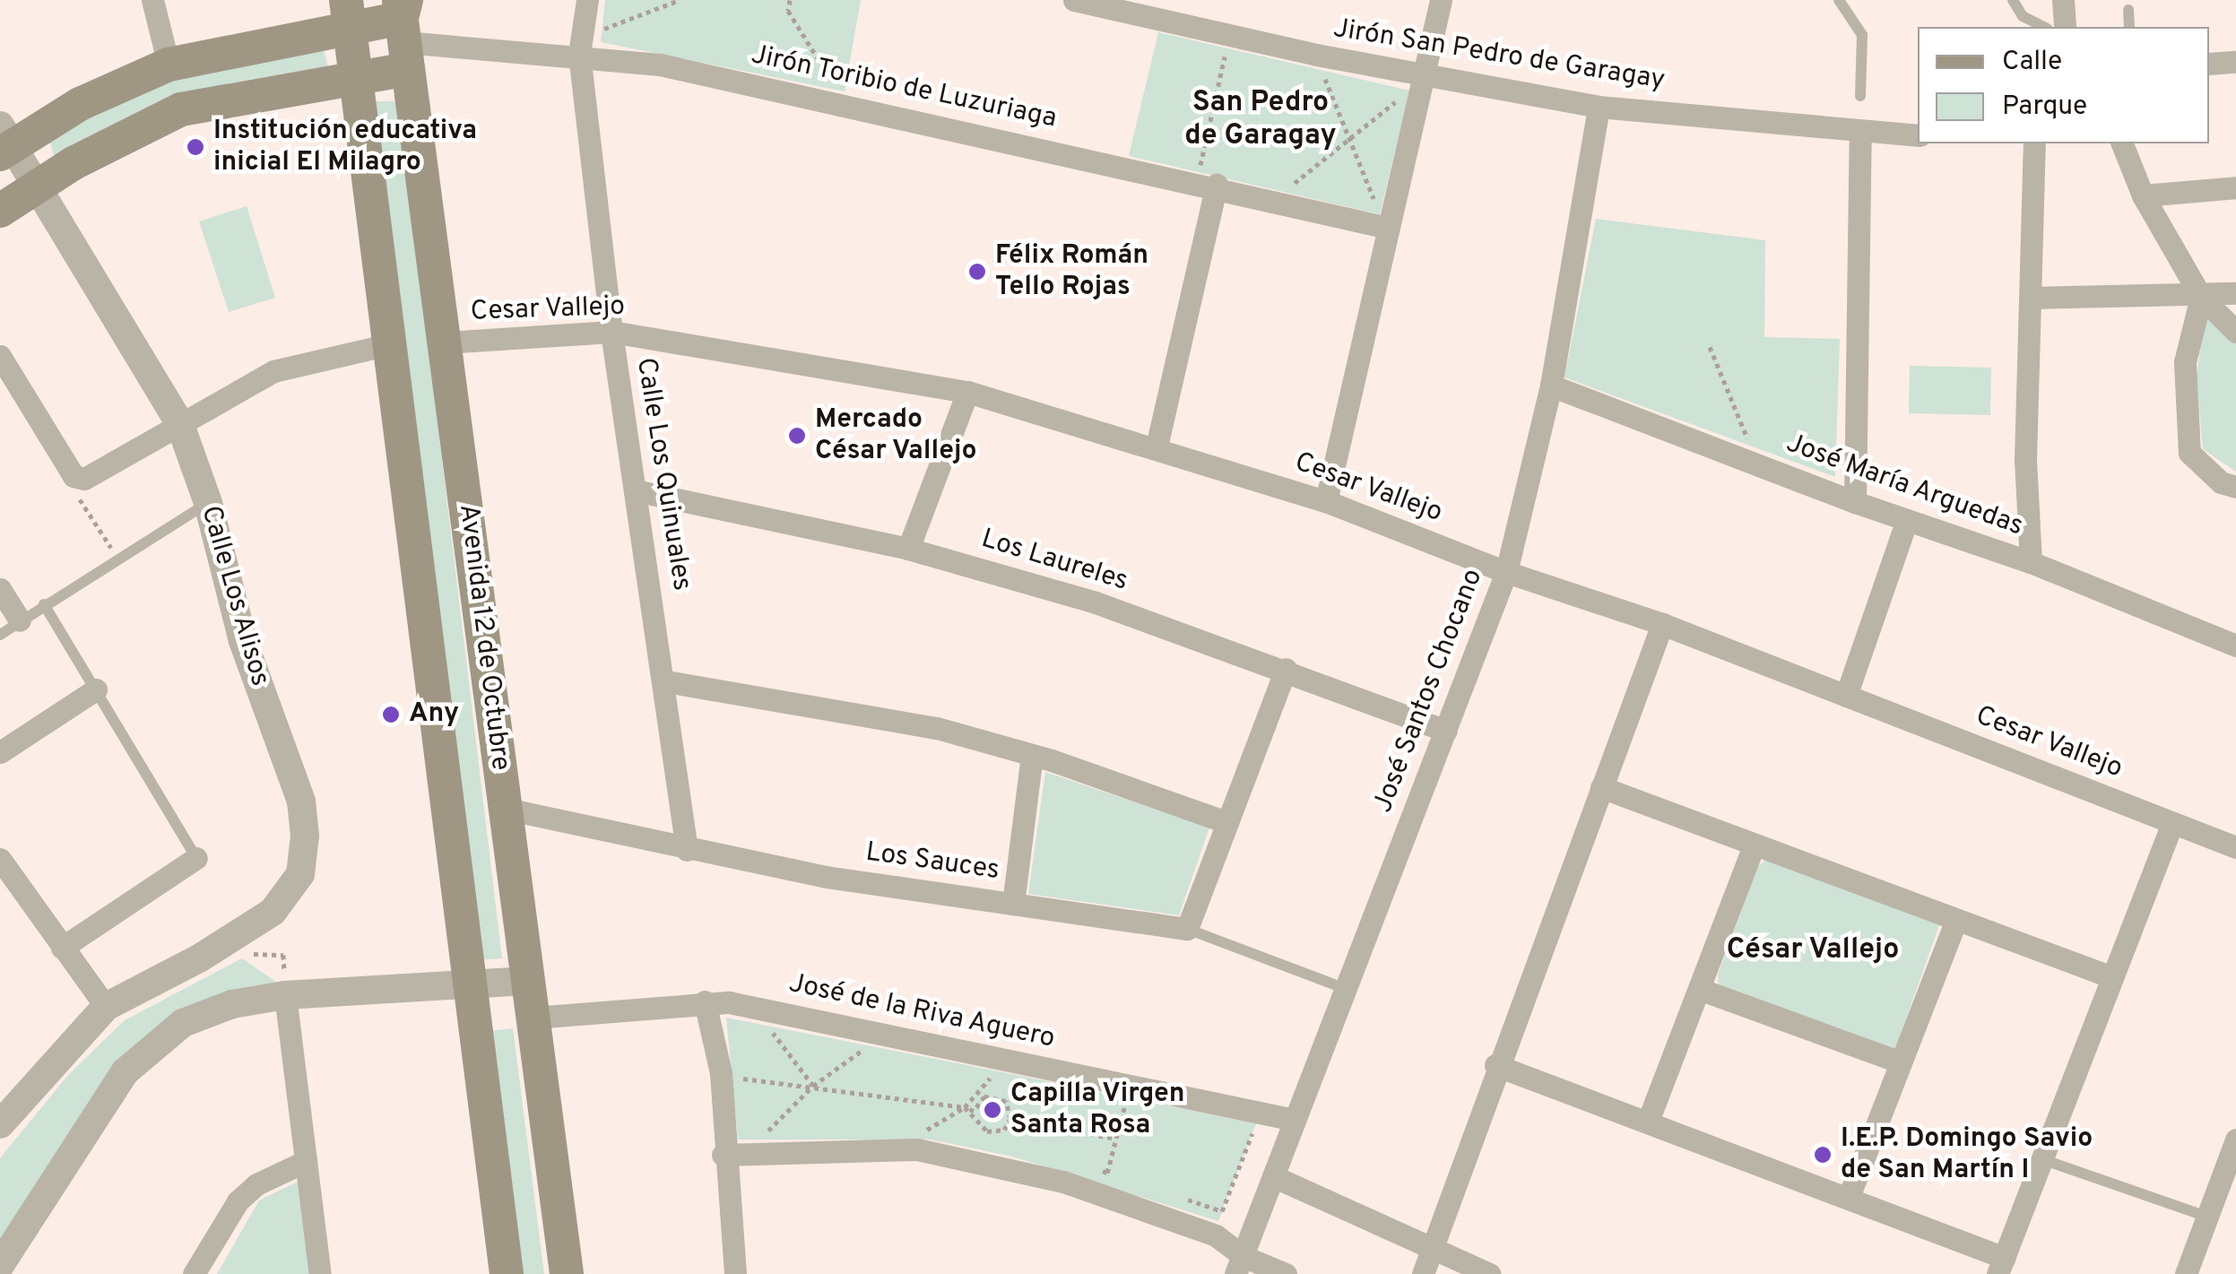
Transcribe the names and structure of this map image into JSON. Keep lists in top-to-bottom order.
{
  "streets": {
    "main road": ["Avenida 12 de Octubre"],
    "street": [
      "Jirón San Pedro de Garagay",
      "Jirón Toribio de Luzuriaga",
      "Cesar Vallejo",
      "Calle Los Quinuales",
      "José María Arguedas",
      "Los Laureles",
      "Calle Los Alisos",
      "José Santos Chocano",
      "Los Sauces",
      "José de la Riva Aguero"
    ]
  },
  "crossings": [
    ["Jirón San Pedro de Garagay", "José Santos Chocano"],
    ["Jirón Toribio de Luzuriaga", "Calle Los Quinuales"],
    ["Jirón Toribio de Luzuriaga", "Avenida 12 de Octubre"],
    ["Cesar Vallejo", "Calle Los Quinuales"],
    ["Cesar Vallejo", "Avenida 12 de Octubre"],
    ["Cesar Vallejo", "José Santos Chocano"],
    ["Calle Los Quinuales", "Los Laureles"],
    ["Calle Los Quinuales", "Los Sauces"],
    ["José María Arguedas", "José Santos Chocano"],
    ["Los Laureles", "José Santos Chocano"],
    ["Avenida 12 de Octubre", "Los Sauces"],
    ["Avenida 12 de Octubre", "José de la Riva Aguero"],
    ["José Santos Chocano", "Los Sauces"],
    ["José Santos Chocano", "José de la Riva Aguero"]
  ],
  "districts": ["San Pedro de Garagay", "César Vallejo"],
  "places": [
    "Institución educativa inicial El Milagro",
    "Félix Román Tello Rojas",
    "Mercado César Vallejo",
    "Any",
    "Capilla Virgen Santa Rosa",
    "I.E.P. Domingo Savio de San Martín I"
  ],
  "legend": ["Calle", "Parque"]
}
